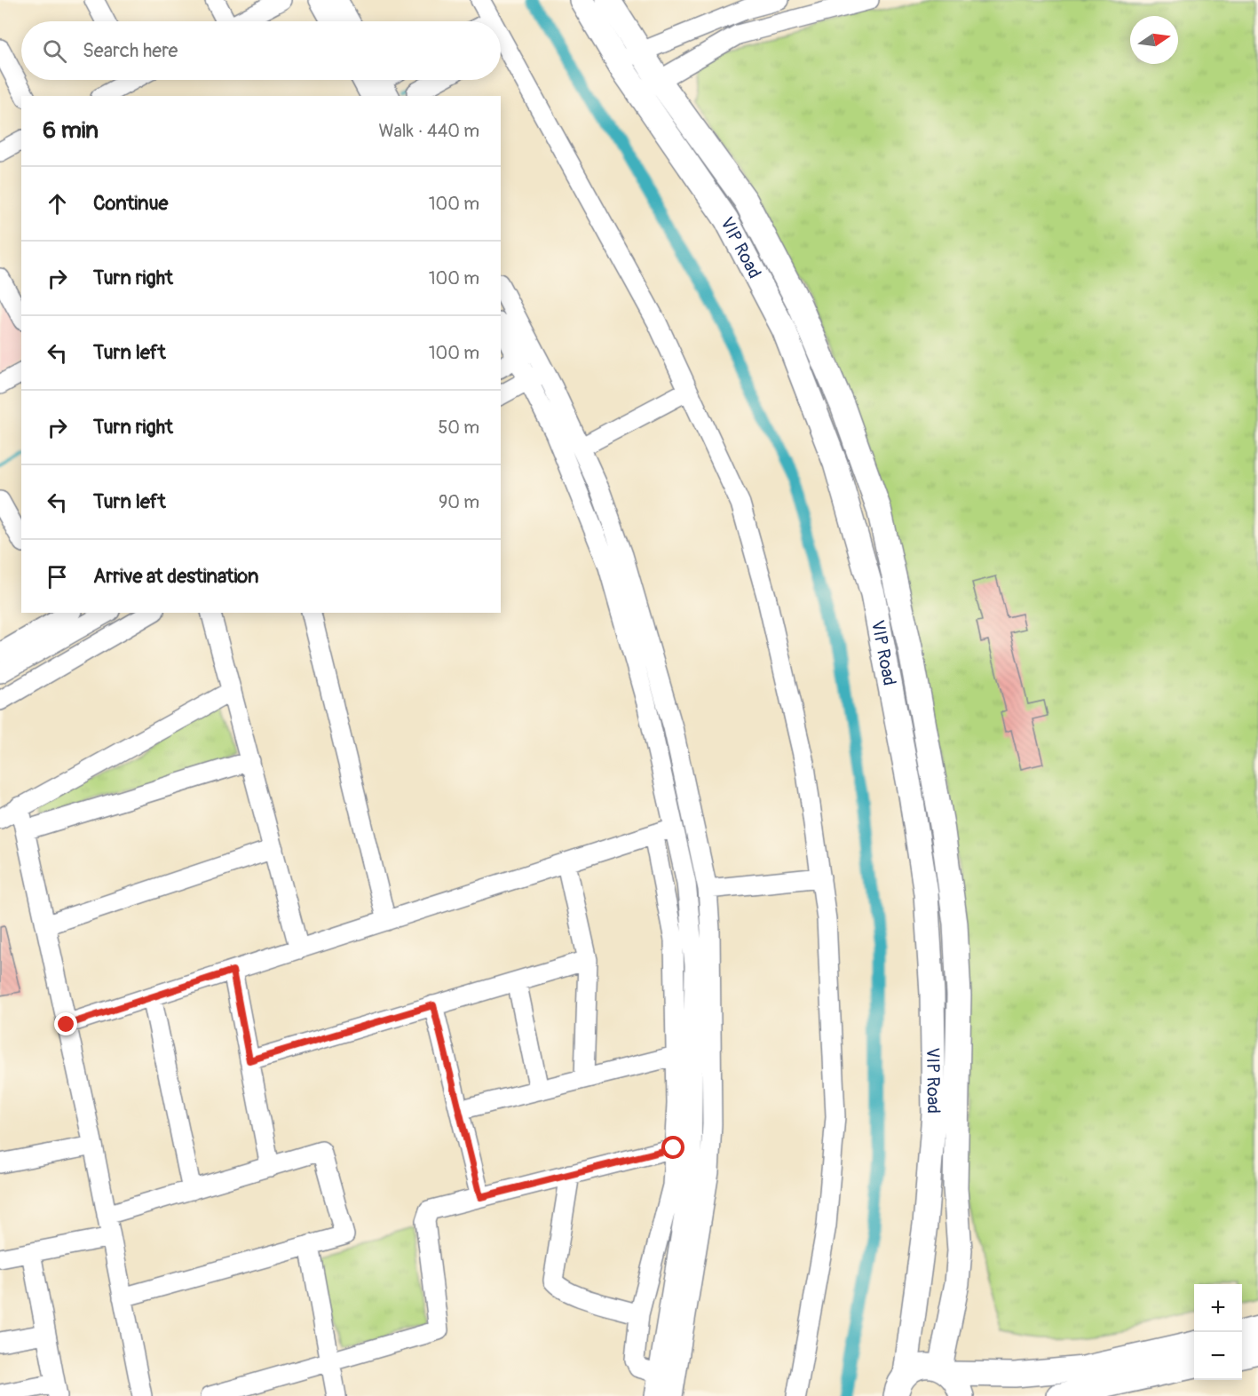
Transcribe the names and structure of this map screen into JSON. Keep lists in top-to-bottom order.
{
  "streets": {
    "main road": ["VIP Road"]
  },
  "north": "right",
  "page": {
    "search": "Search here",
    "heading": ["6 min", "Walk · 440 m"],
    "list": [
      ["Continue", "100 m"],
      ["Turn right", "100 m"],
      ["Turn left", "100 m"],
      ["Turn right", "50 m"],
      ["Turn left", "90 m"],
      "Arrive at destination"
    ],
    "map_buttons": ["+", "−"]
  }
}
